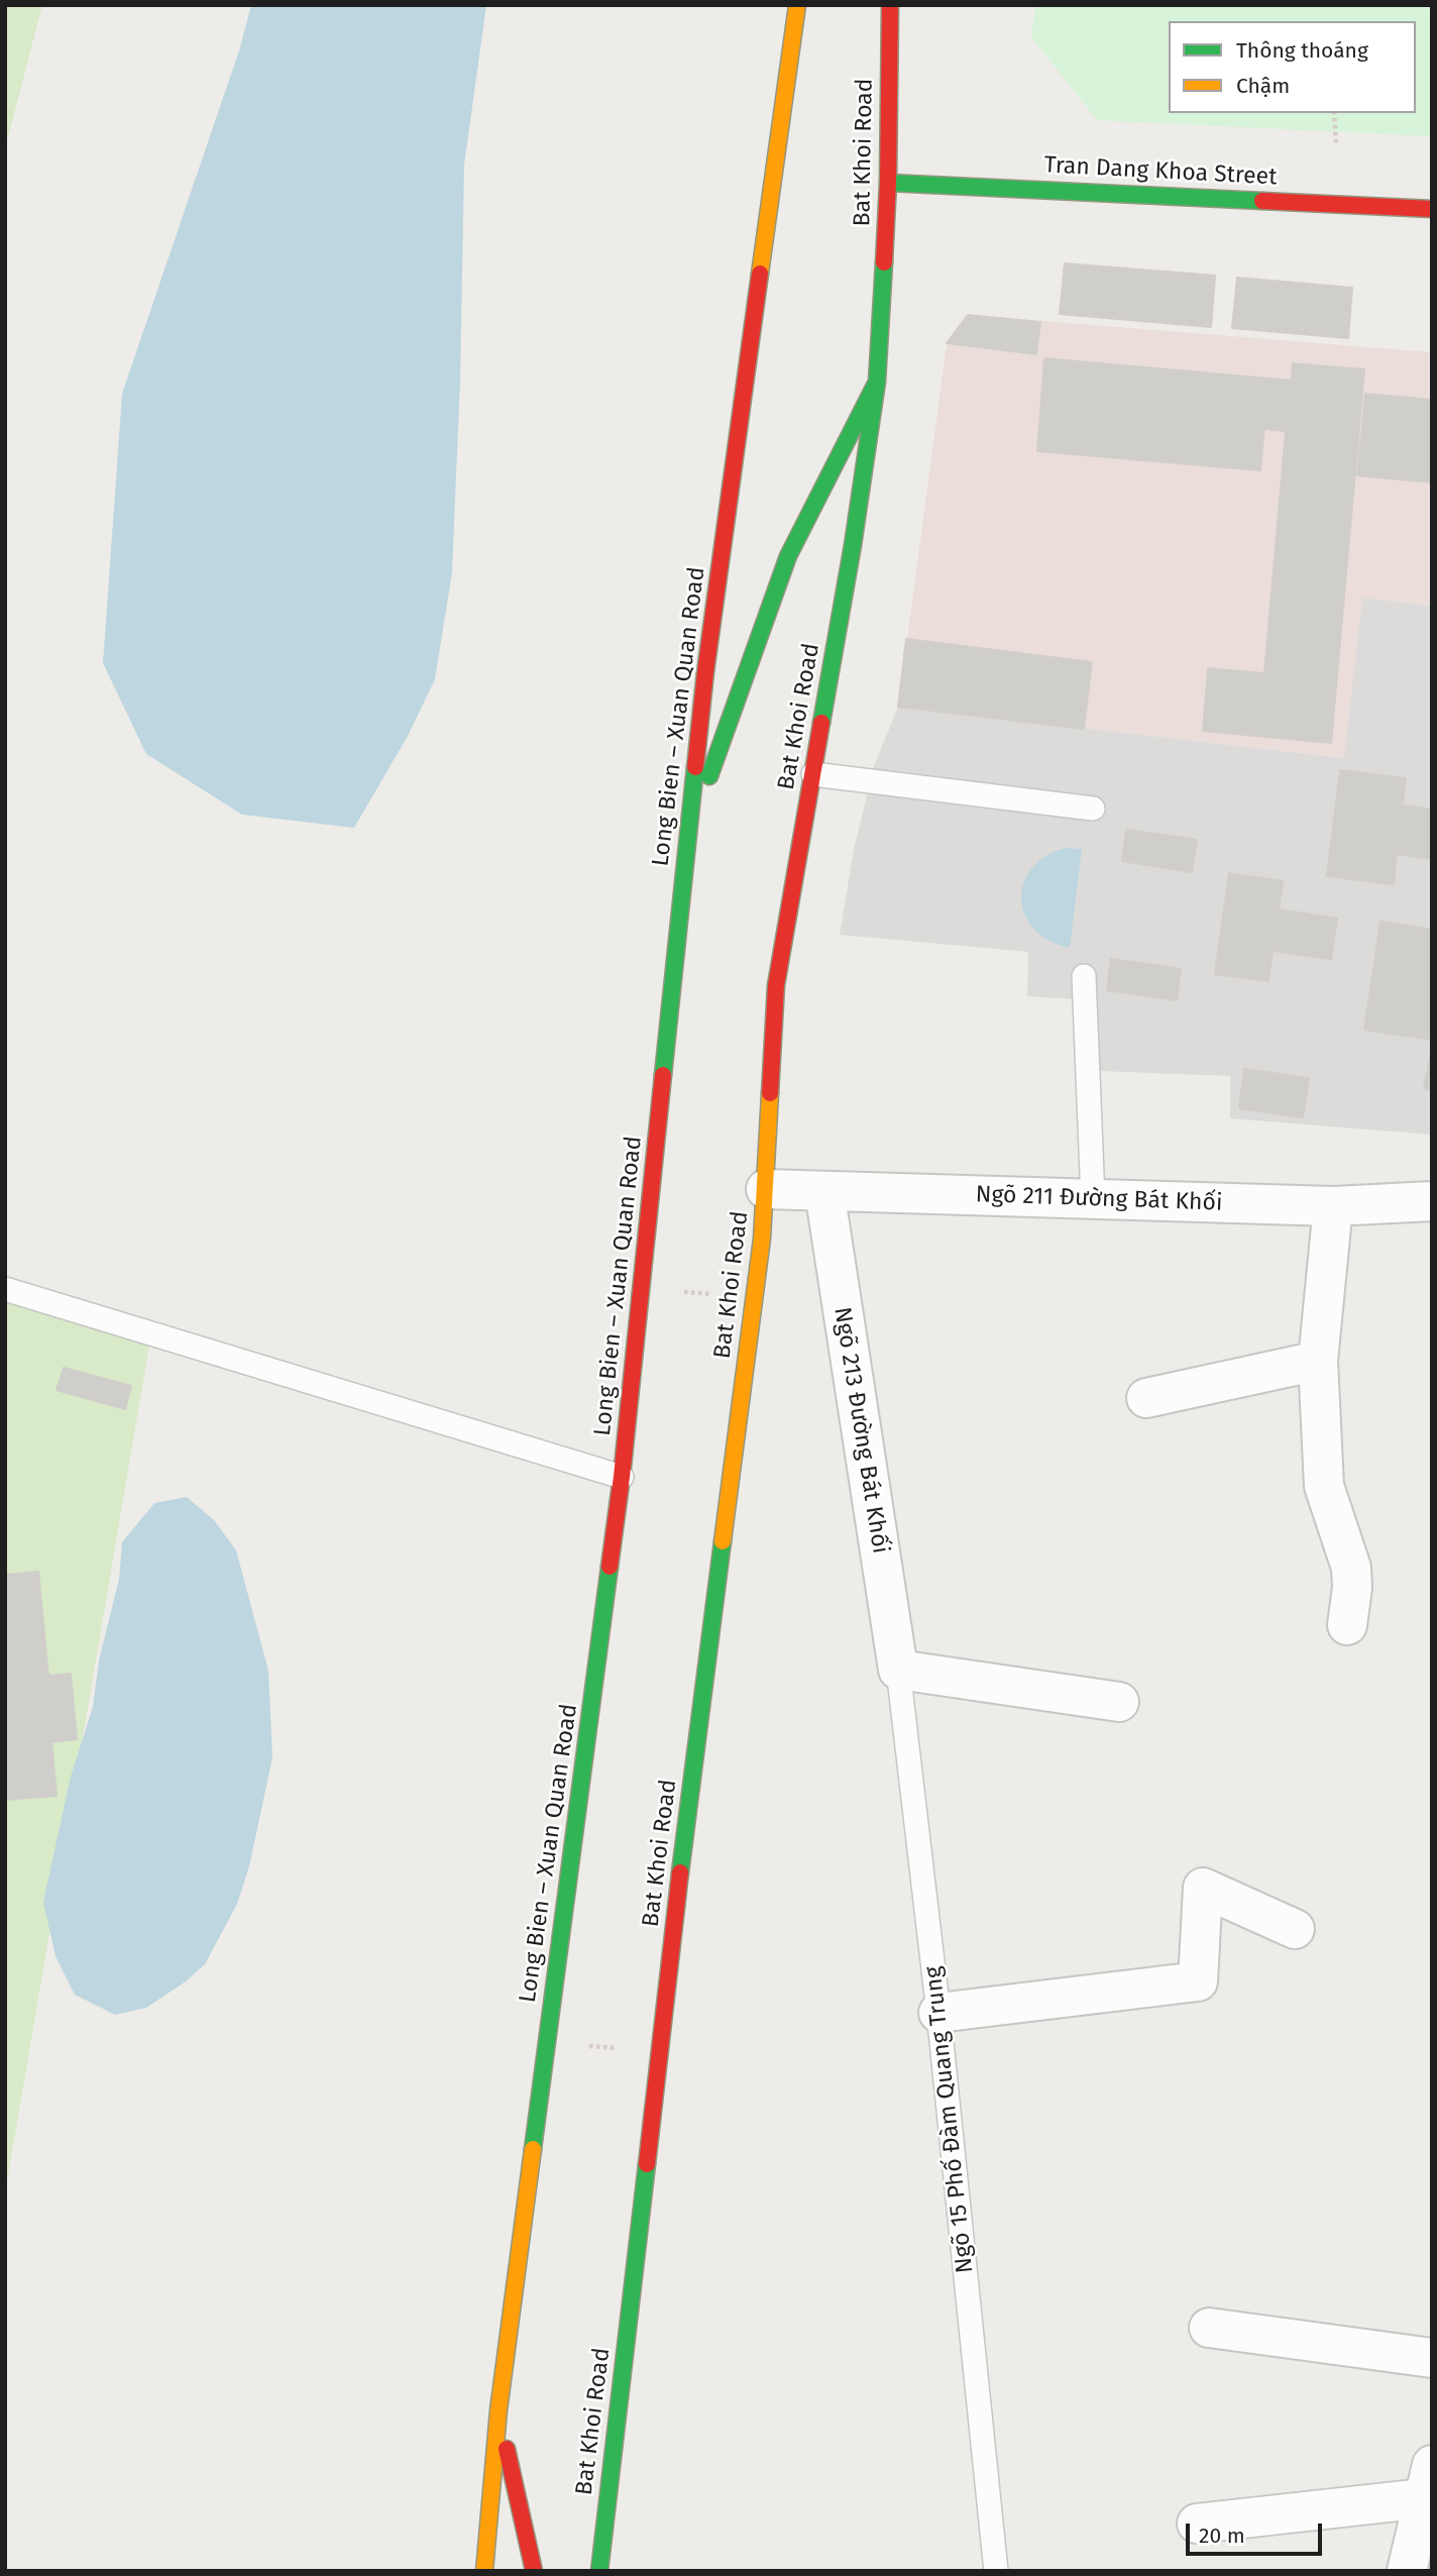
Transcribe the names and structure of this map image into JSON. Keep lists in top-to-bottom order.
{
  "streets": {
    "main road": ["Bat Khoi Road", "Tran Dang Khoa Street", "Long Bien – Xuan Quan Road"],
    "street": ["Ngõ 211 Đường Bát Khối", "Ngõ 213 Đường Bát Khối"],
    "lane": ["Ngõ 15 Phố Đàm Quang Trung"]
  },
  "crossings": [
    ["Bat Khoi Road", "Tran Dang Khoa Street"],
    ["Bat Khoi Road", "Ngõ 211 Đường Bát Khối"],
    ["Ngõ 211 Đường Bát Khối", "Ngõ 213 Đường Bát Khối"],
    ["Ngõ 213 Đường Bát Khối", "Ngõ 15 Phố Đàm Quang Trung"]
  ],
  "legend": ["Thông thoáng", "Chậm"],
  "scale_bar": "20 m"
}
